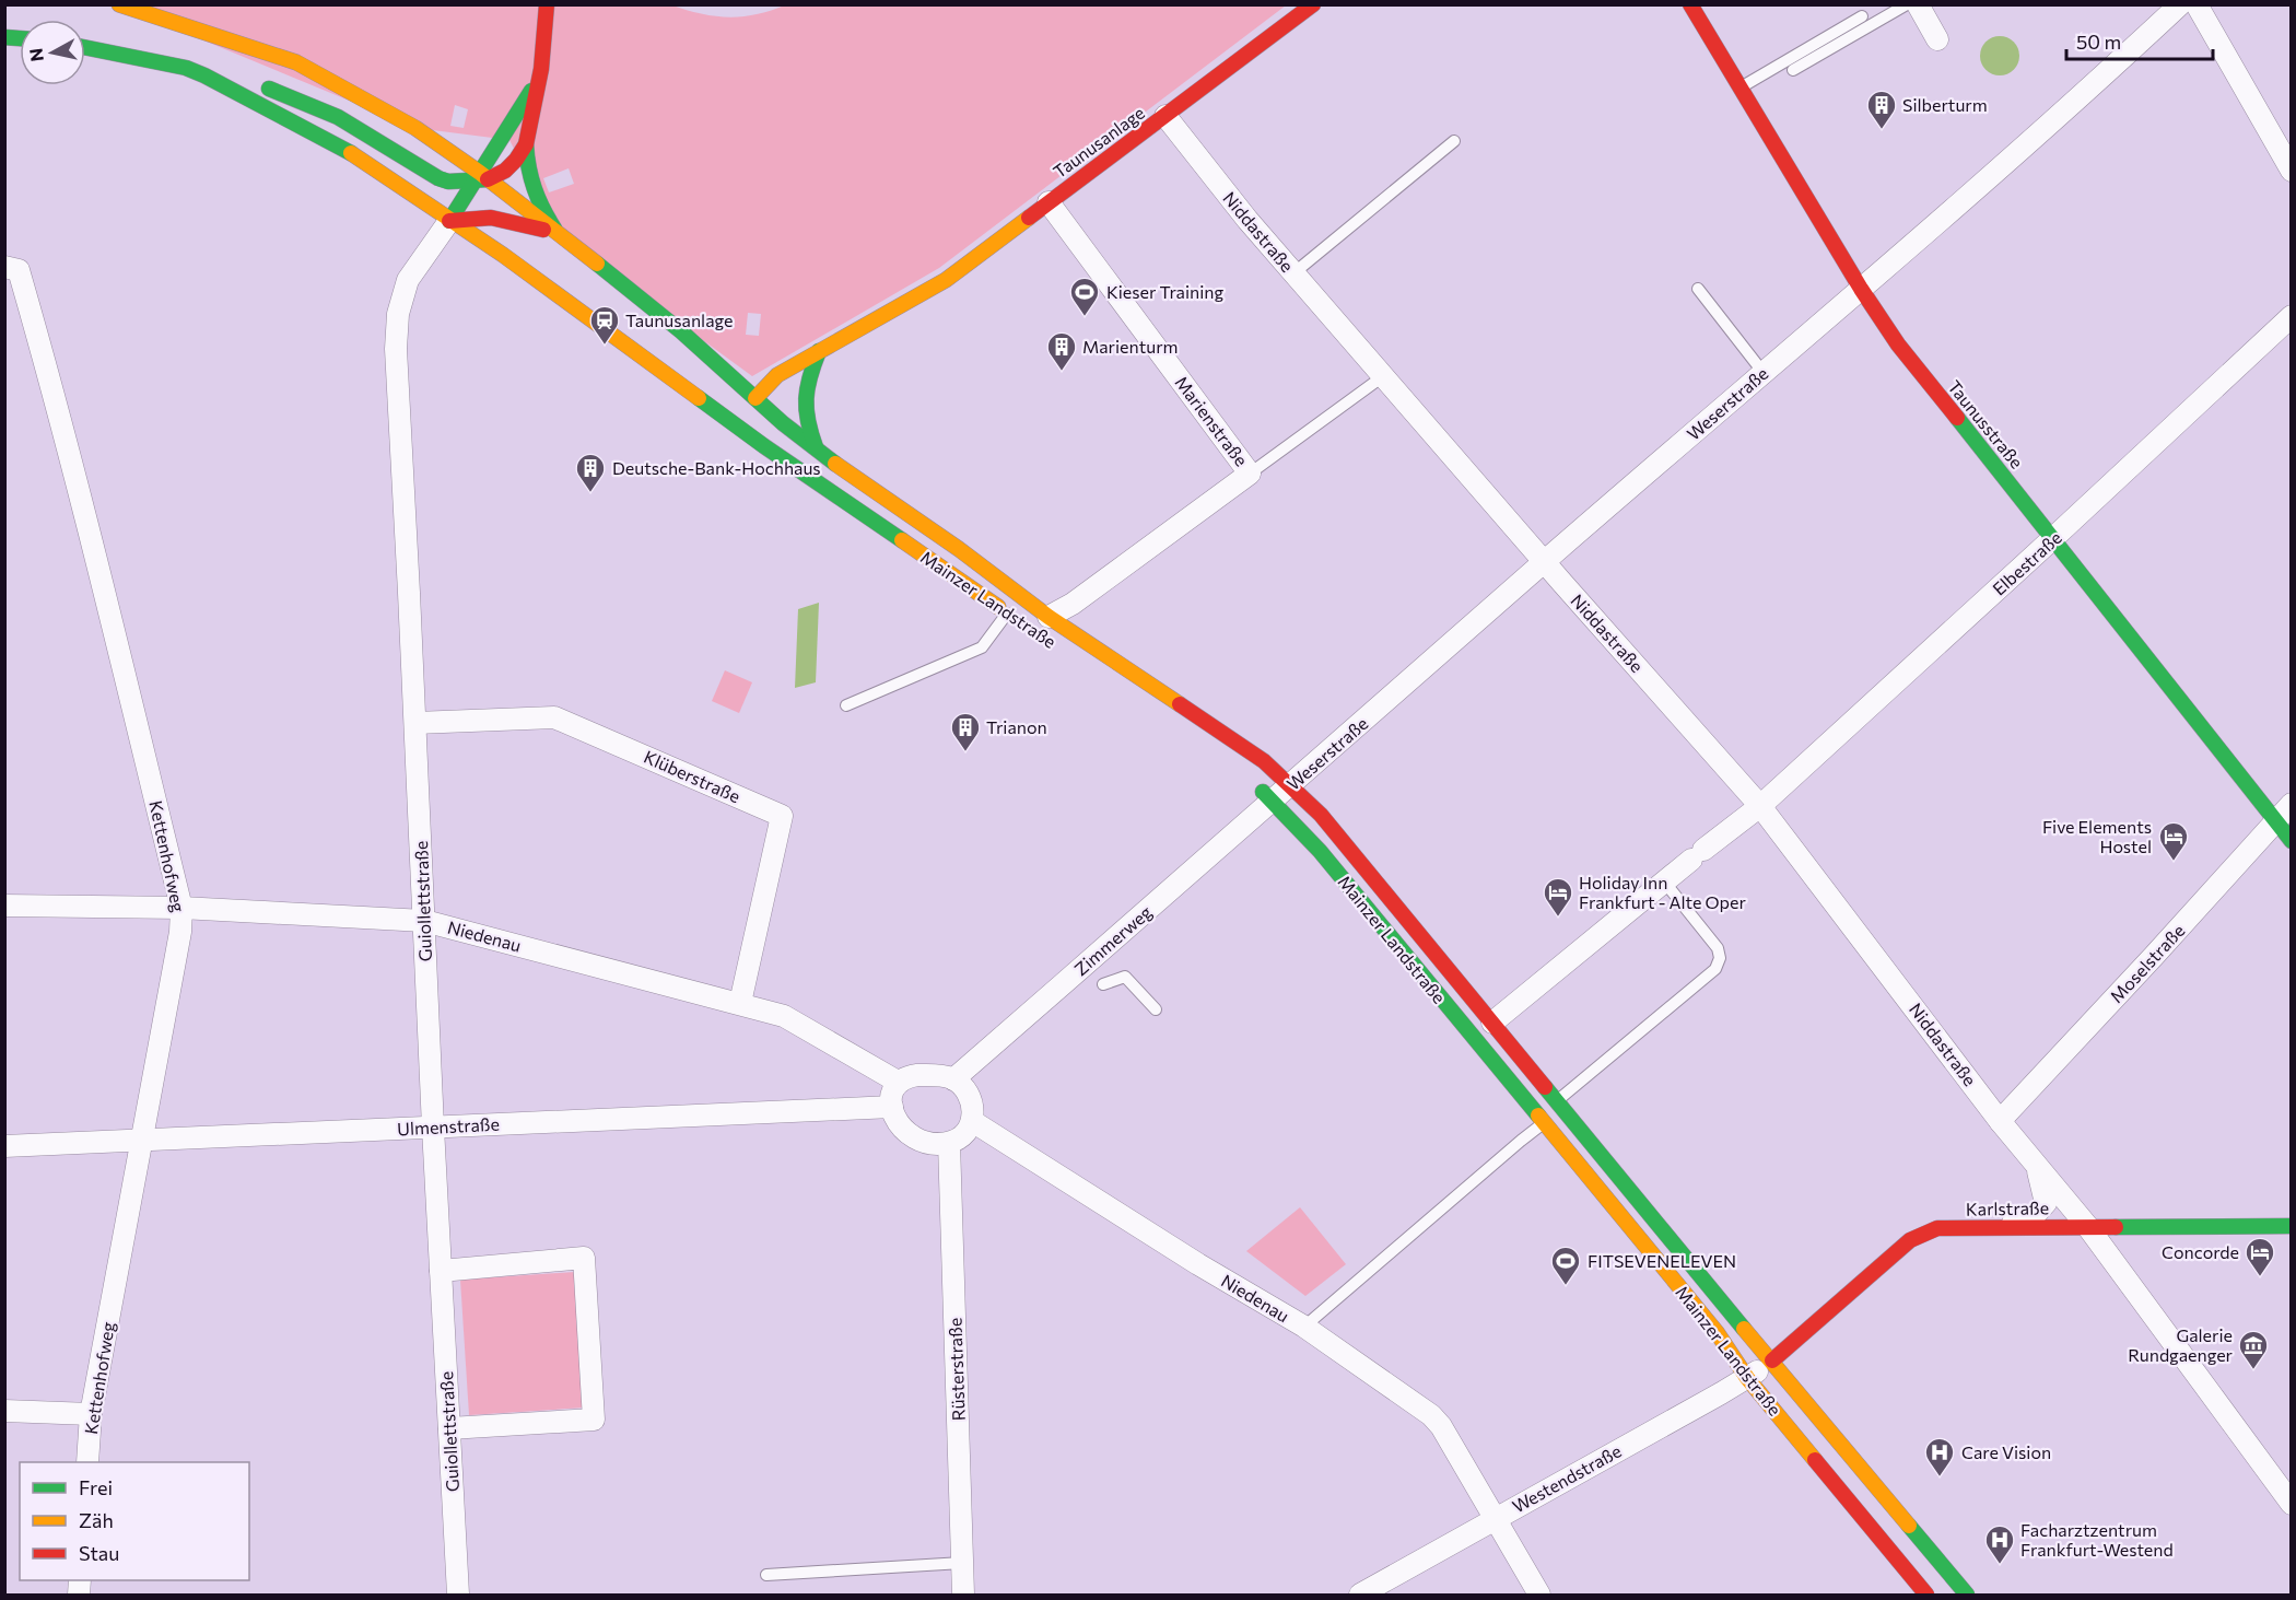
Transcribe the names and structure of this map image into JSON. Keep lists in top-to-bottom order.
{
  "streets": {
    "main road": [
      "Taunusanlage",
      "Taunusstraße",
      "Mainzer Landstraße",
      "Karlstraße"
    ],
    "street": [
      "Niddastraße",
      "Weserstraße",
      "Marienstraße",
      "Elbestraße",
      "Klüberstraße",
      "Kettenhofweg",
      "Guiollettstraße",
      "Niedenau",
      "Zimmerweg",
      "Moselstraße",
      "Ulmenstraße",
      "Rüsterstraße",
      "Westendstraße"
    ]
  },
  "crossings": [
    ["Taunusanlage", "Niddastraße"],
    ["Taunusanlage", "Marienstraße"],
    ["Taunusanlage", "Mainzer Landstraße"],
    ["Niddastraße", "Weserstraße"],
    ["Niddastraße", "Elbestraße"],
    ["Niddastraße", "Moselstraße"],
    ["Niddastraße", "Karlstraße"],
    ["Weserstraße", "Taunusstraße"],
    ["Weserstraße", "Mainzer Landstraße"],
    ["Weserstraße", "Zimmerweg"],
    ["Marienstraße", "Mainzer Landstraße"],
    ["Taunusstraße", "Elbestraße"],
    ["Taunusstraße", "Moselstraße"],
    ["Mainzer Landstraße", "Zimmerweg"],
    ["Mainzer Landstraße", "Karlstraße"],
    ["Mainzer Landstraße", "Westendstraße"],
    ["Klüberstraße", "Guiollettstraße"],
    ["Klüberstraße", "Niedenau"],
    ["Kettenhofweg", "Niedenau"],
    ["Kettenhofweg", "Ulmenstraße"],
    ["Guiollettstraße", "Niedenau"],
    ["Guiollettstraße", "Ulmenstraße"],
    ["Niedenau", "Zimmerweg"],
    ["Niedenau", "Ulmenstraße"],
    ["Niedenau", "Rüsterstraße"],
    ["Niedenau", "Westendstraße"],
    ["Zimmerweg", "Ulmenstraße"],
    ["Zimmerweg", "Rüsterstraße"],
    ["Ulmenstraße", "Rüsterstraße"],
    ["Karlstraße", "Westendstraße"]
  ],
  "places": {
    "building": [
      "Silberturm",
      "Marienturm",
      "Deutsche-Bank-Hochhaus",
      "Trianon"
    ],
    "sports": ["Kieser Training", "FITSEVENELEVEN"],
    "station": ["Taunusanlage"],
    "hotel": ["Five Elements Hostel", "Holiday Inn Frankfurt - Alte Oper", "Concorde"],
    "museum": ["Galerie Rundgaenger"],
    "hospital": ["Care Vision", "Facharztzentrum Frankfurt-Westend"]
  },
  "legend": ["Frei", "Zäh", "Stau"],
  "scale_bar": "50 m",
  "north": "left"
}
